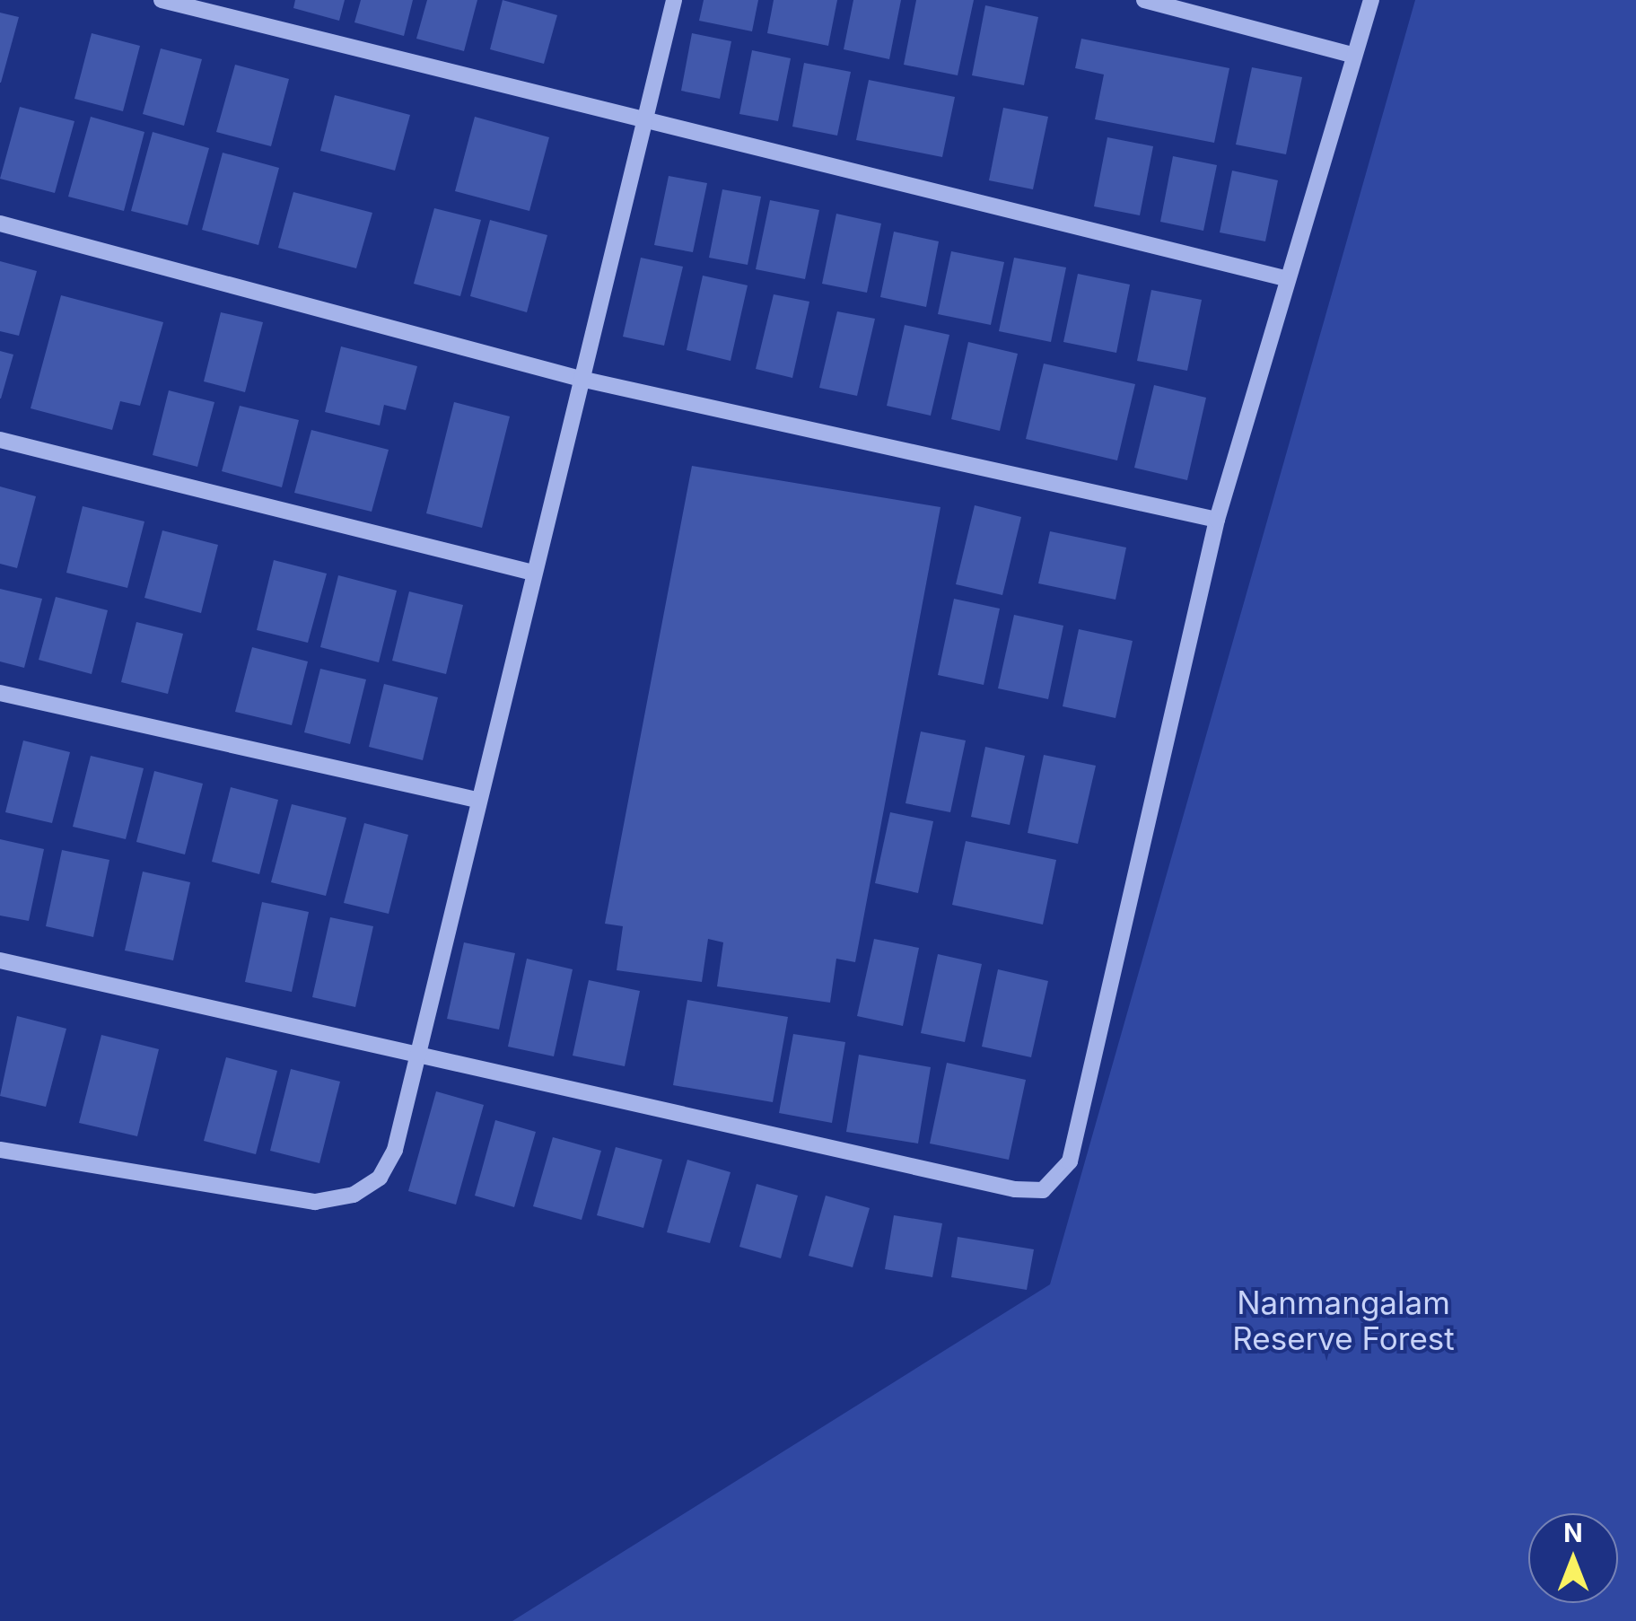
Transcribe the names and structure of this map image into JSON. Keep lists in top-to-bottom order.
{
  "parks": ["Nanmangalam Reserve Forest"],
  "north": "top"
}
